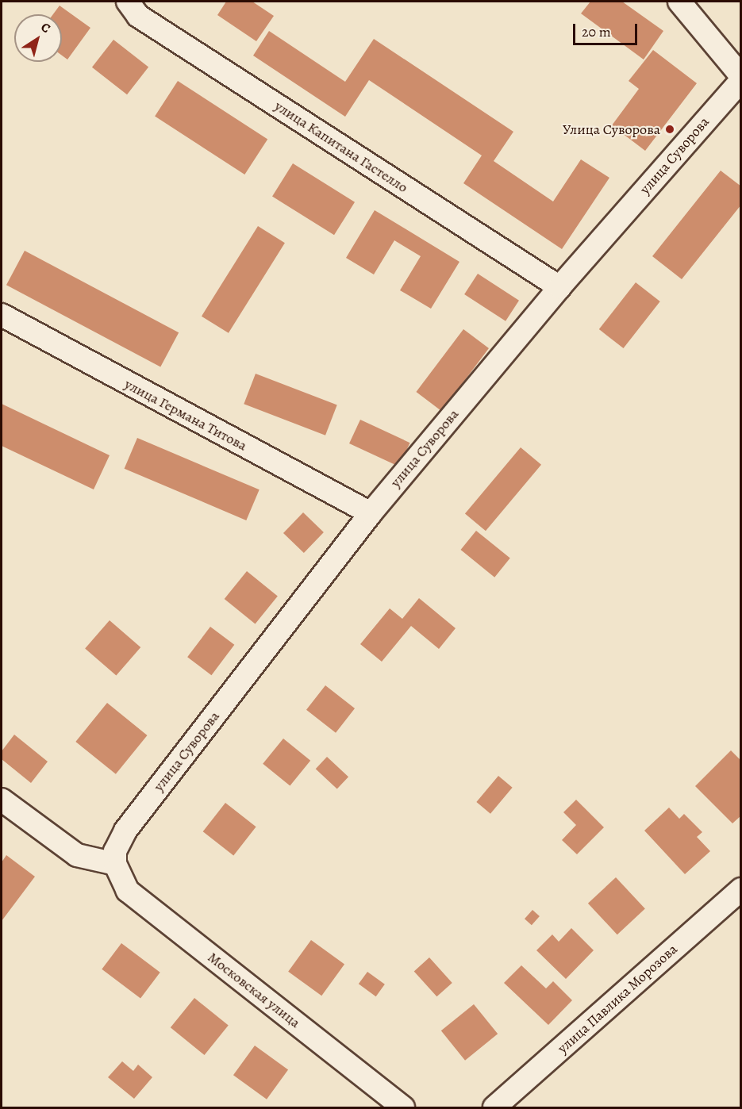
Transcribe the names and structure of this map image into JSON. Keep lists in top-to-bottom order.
{
  "streets": {
    "street": [
      "улица Капитана Гастелло",
      "улица Суворова",
      "улица Германа Титова",
      "Московская улица",
      "улица Павлика Морозова"
    ]
  },
  "crossings": [
    ["улица Капитана Гастелло", "улица Суворова"],
    ["улица Суворова", "улица Германа Титова"],
    ["улица Суворова", "Московская улица"]
  ],
  "places": ["Улица Суворова"],
  "scale_bar": "20 m",
  "north": "top right"
}
